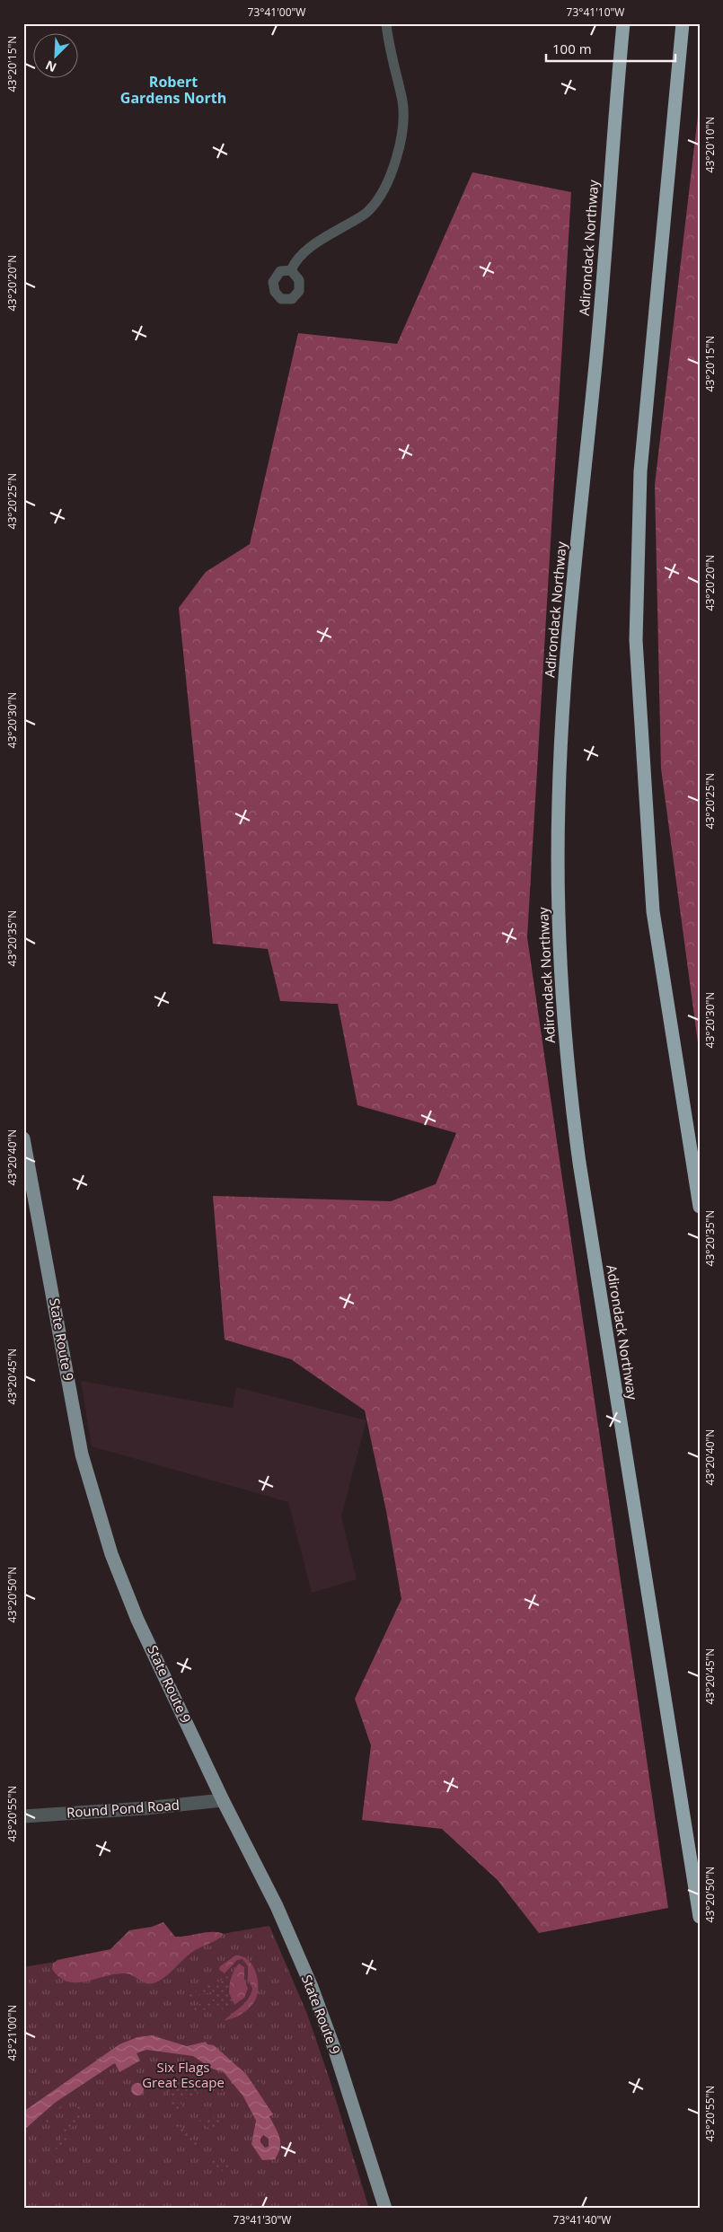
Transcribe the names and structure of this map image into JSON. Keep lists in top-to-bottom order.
{
  "streets": {
    "highway": ["Adirondack Northway"],
    "main road": ["State Route 9"],
    "street": ["Round Pond Road"]
  },
  "crossings": [
    ["State Route 9", "Round Pond Road"]
  ],
  "districts": ["Robert Gardens North"],
  "parks": ["Six Flags Great Escape"],
  "scale_bar": "100 m",
  "north": "bottom left",
  "coordinates": [
    "73°41'00\"W",
    "73°41'10\"W",
    "43°20'15\"N",
    "43°20'10\"N",
    "43°20'20\"N",
    "43°20'25\"N",
    "43°20'30\"N",
    "43°20'35\"N",
    "43°20'40\"N",
    "43°20'45\"N",
    "43°20'50\"N",
    "43°20'55\"N",
    "43°21'00\"N",
    "73°41'30\"W",
    "73°41'40\"W"
  ]
}
